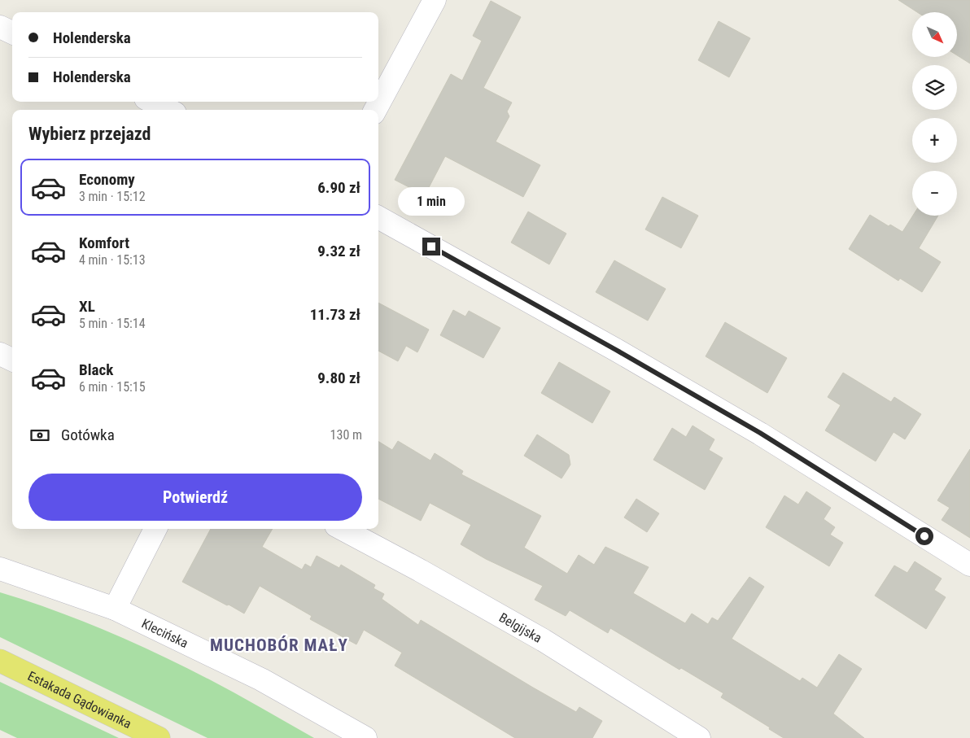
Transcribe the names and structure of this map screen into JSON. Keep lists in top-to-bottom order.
{
  "streets": {
    "main road": ["Estakada Gądowianka"],
    "street": ["Belgijska", "Klecińska"]
  },
  "districts": ["MUCHOBÓR MAŁY"],
  "north": "bottom right",
  "page": {
    "map_buttons": ["+", "−"],
    "banner": ["Holenderska", "Holenderska"],
    "heading": "Wybierz przejazd",
    "list": [
      {
        "name": "Economy",
        "note": "3 min · 15:12",
        "value": "6.90 zł"
      },
      {
        "name": "Komfort",
        "note": "4 min · 15:13",
        "value": "9.32 zł"
      },
      {
        "name": "XL",
        "note": "5 min · 15:14",
        "value": "11.73 zł"
      },
      {
        "name": "Black",
        "note": "6 min · 15:15",
        "value": "9.80 zł"
      }
    ],
    "bubble": "1 min",
    "pay": ["Gotówka", "130 m"],
    "buttons": "Potwierdź"
  }
}
